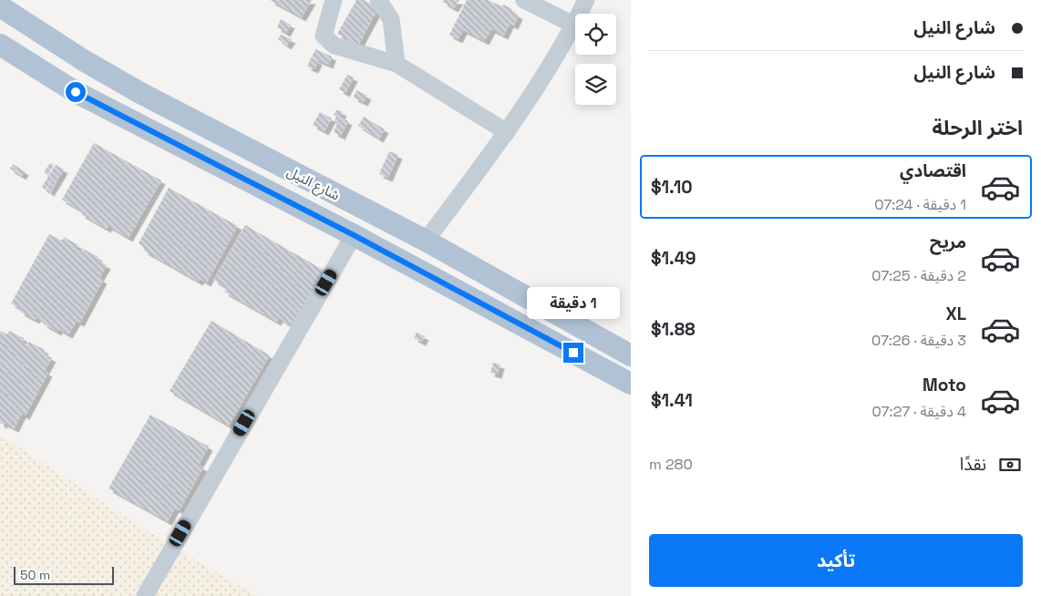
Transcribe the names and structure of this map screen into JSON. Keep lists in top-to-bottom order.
{
  "streets": {
    "main road": ["شارع النيل"]
  },
  "scale_bar": "50 m",
  "page": {
    "banner": ["شارع النيل", "شارع النيل"],
    "heading": "اختر الرحلة",
    "list": [
      {
        "name": "اقتصادي",
        "note": "1 دقيقة · 07:24",
        "value": "$1.10"
      },
      {
        "name": "مريح",
        "note": "2 دقيقة · 07:25",
        "value": "$1.49"
      },
      {
        "name": "XL",
        "note": "3 دقيقة · 07:26",
        "value": "$1.88"
      },
      {
        "name": "Moto",
        "note": "4 دقيقة · 07:27",
        "value": "$1.41"
      }
    ],
    "bubble": "1 دقيقة",
    "pay": ["نقدًا", "280 m"],
    "buttons": "تأكيد",
    "scale": "50 m"
  }
}
